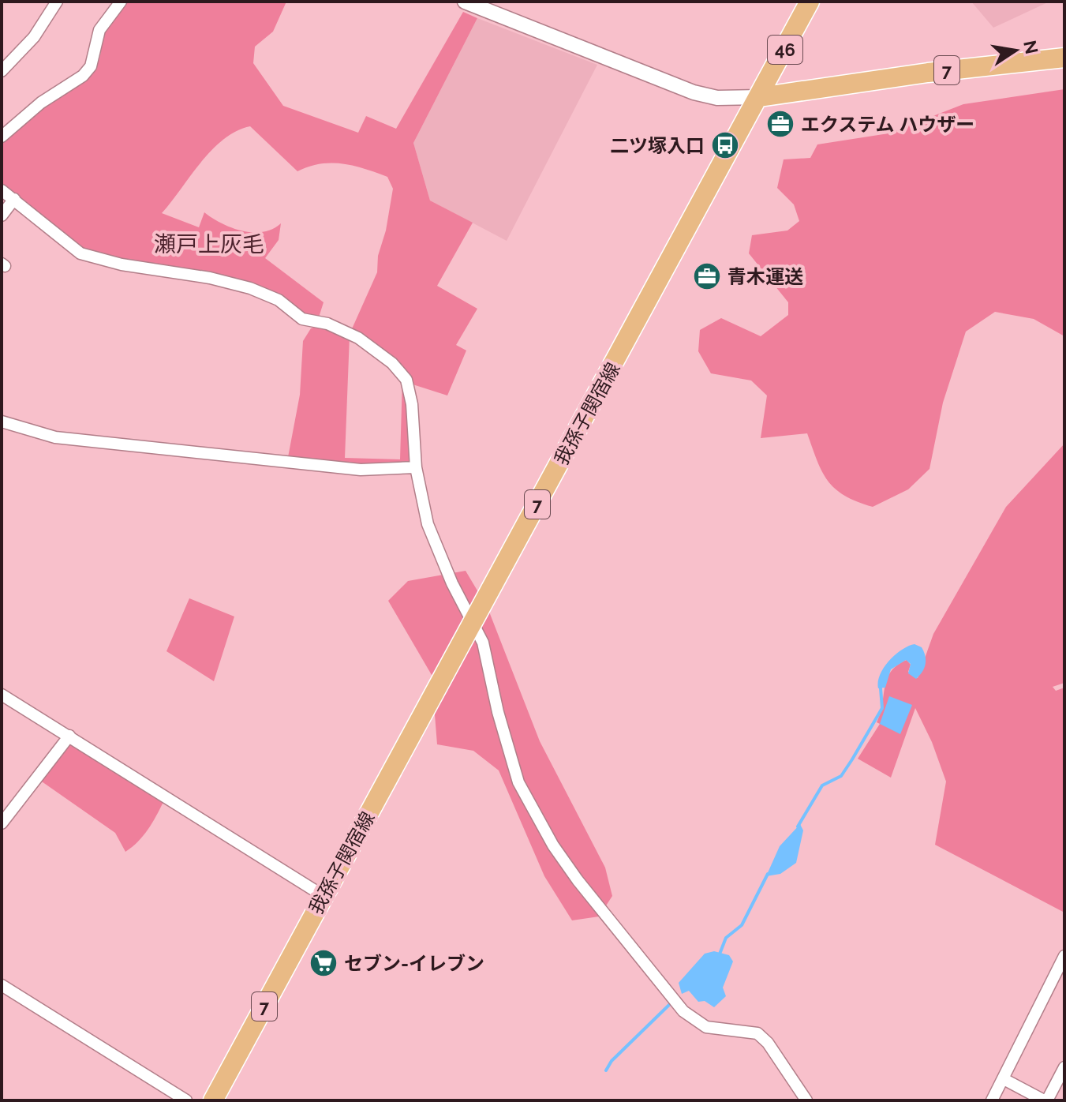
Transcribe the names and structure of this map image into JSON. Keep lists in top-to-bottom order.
{
  "streets": {
    "main road": ["46", "7", "我孫子関宿線"]
  },
  "crossings": [
    ["46", "7"],
    ["46", "我孫子関宿線"],
    ["7", "我孫子関宿線"]
  ],
  "districts": ["瀬戸上灰毛"],
  "places": {
    "office": ["エクステム ハウザー", "青木運送"],
    "bus stop": ["二ツ塚入口"],
    "supermarket": ["セブン-イレブン"]
  },
  "north": "right"
}
